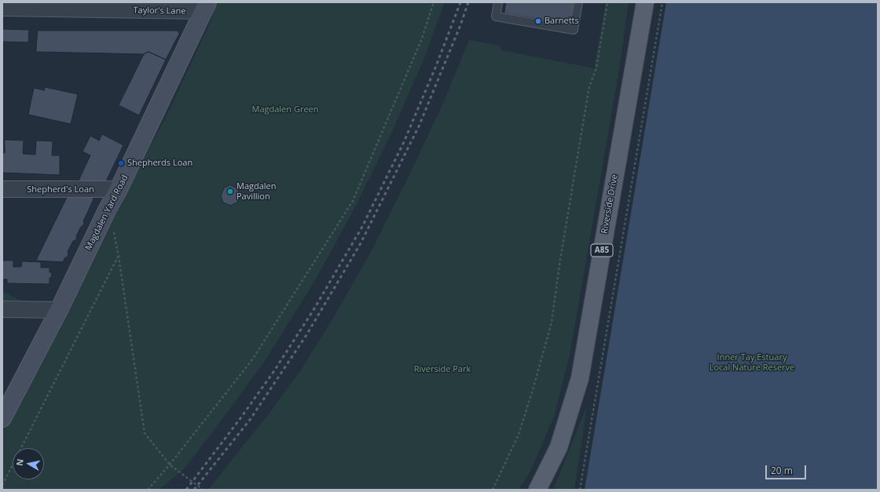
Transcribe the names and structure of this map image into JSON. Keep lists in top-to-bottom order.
{
  "streets": {
    "main road": ["Riverside Drive", "A85"],
    "street": ["Taylor's Lane", "Shepherd's Loan", "Magdalen Yard Road"]
  },
  "crossings": [
    ["Taylor's Lane", "Magdalen Yard Road"],
    ["Shepherd's Loan", "Magdalen Yard Road"]
  ],
  "parks": ["Magdalen Green", "Inner Tay Estuary Local Nature Reserve", "Riverside Park"],
  "places": ["Barnetts", "Shepherds Loan", "Magdalen Pavillion"],
  "scale_bar": "20 m",
  "north": "left"
}
